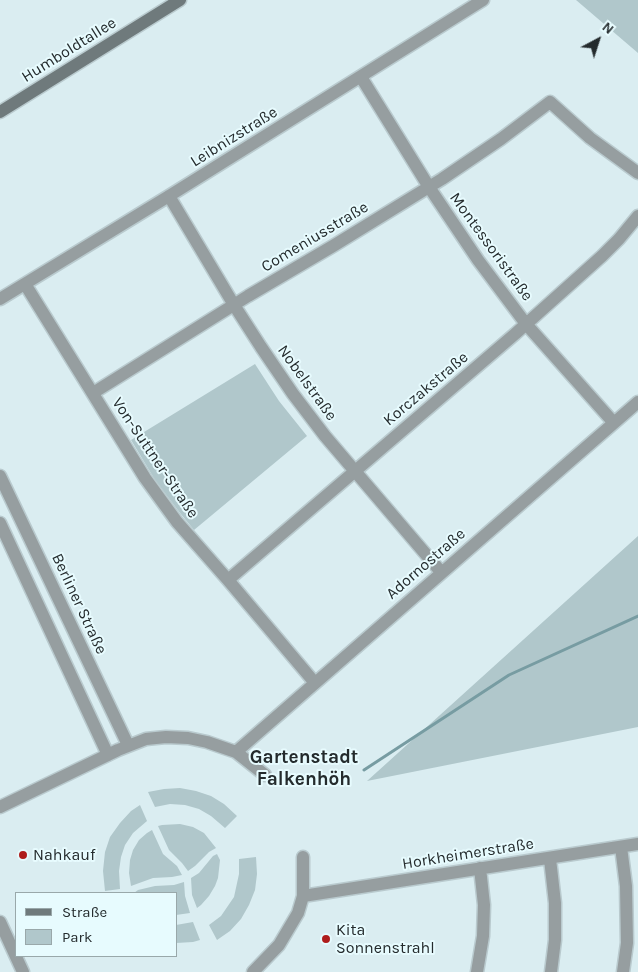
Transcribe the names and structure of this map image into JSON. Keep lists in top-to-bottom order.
{
  "streets": {
    "street": [
      "Humboldtallee",
      "Leibnizstraße",
      "Comeniusstraße",
      "Montessoristraße",
      "Nobelstraße",
      "Korczakstraße",
      "Von-Suttner-Straße",
      "Adornostraße",
      "Berliner Straße",
      "Horkheimerstraße"
    ]
  },
  "crossings": [
    ["Leibnizstraße", "Montessoristraße"],
    ["Leibnizstraße", "Nobelstraße"],
    ["Leibnizstraße", "Von-Suttner-Straße"],
    ["Comeniusstraße", "Montessoristraße"],
    ["Comeniusstraße", "Nobelstraße"],
    ["Comeniusstraße", "Von-Suttner-Straße"],
    ["Montessoristraße", "Korczakstraße"],
    ["Montessoristraße", "Adornostraße"],
    ["Nobelstraße", "Korczakstraße"],
    ["Nobelstraße", "Adornostraße"],
    ["Korczakstraße", "Von-Suttner-Straße"],
    ["Von-Suttner-Straße", "Adornostraße"]
  ],
  "districts": ["Gartenstadt Falkenhöh"],
  "places": ["Nahkauf", "Kita Sonnenstrahl"],
  "legend": ["Straße", "Park"],
  "north": "top right"
}
